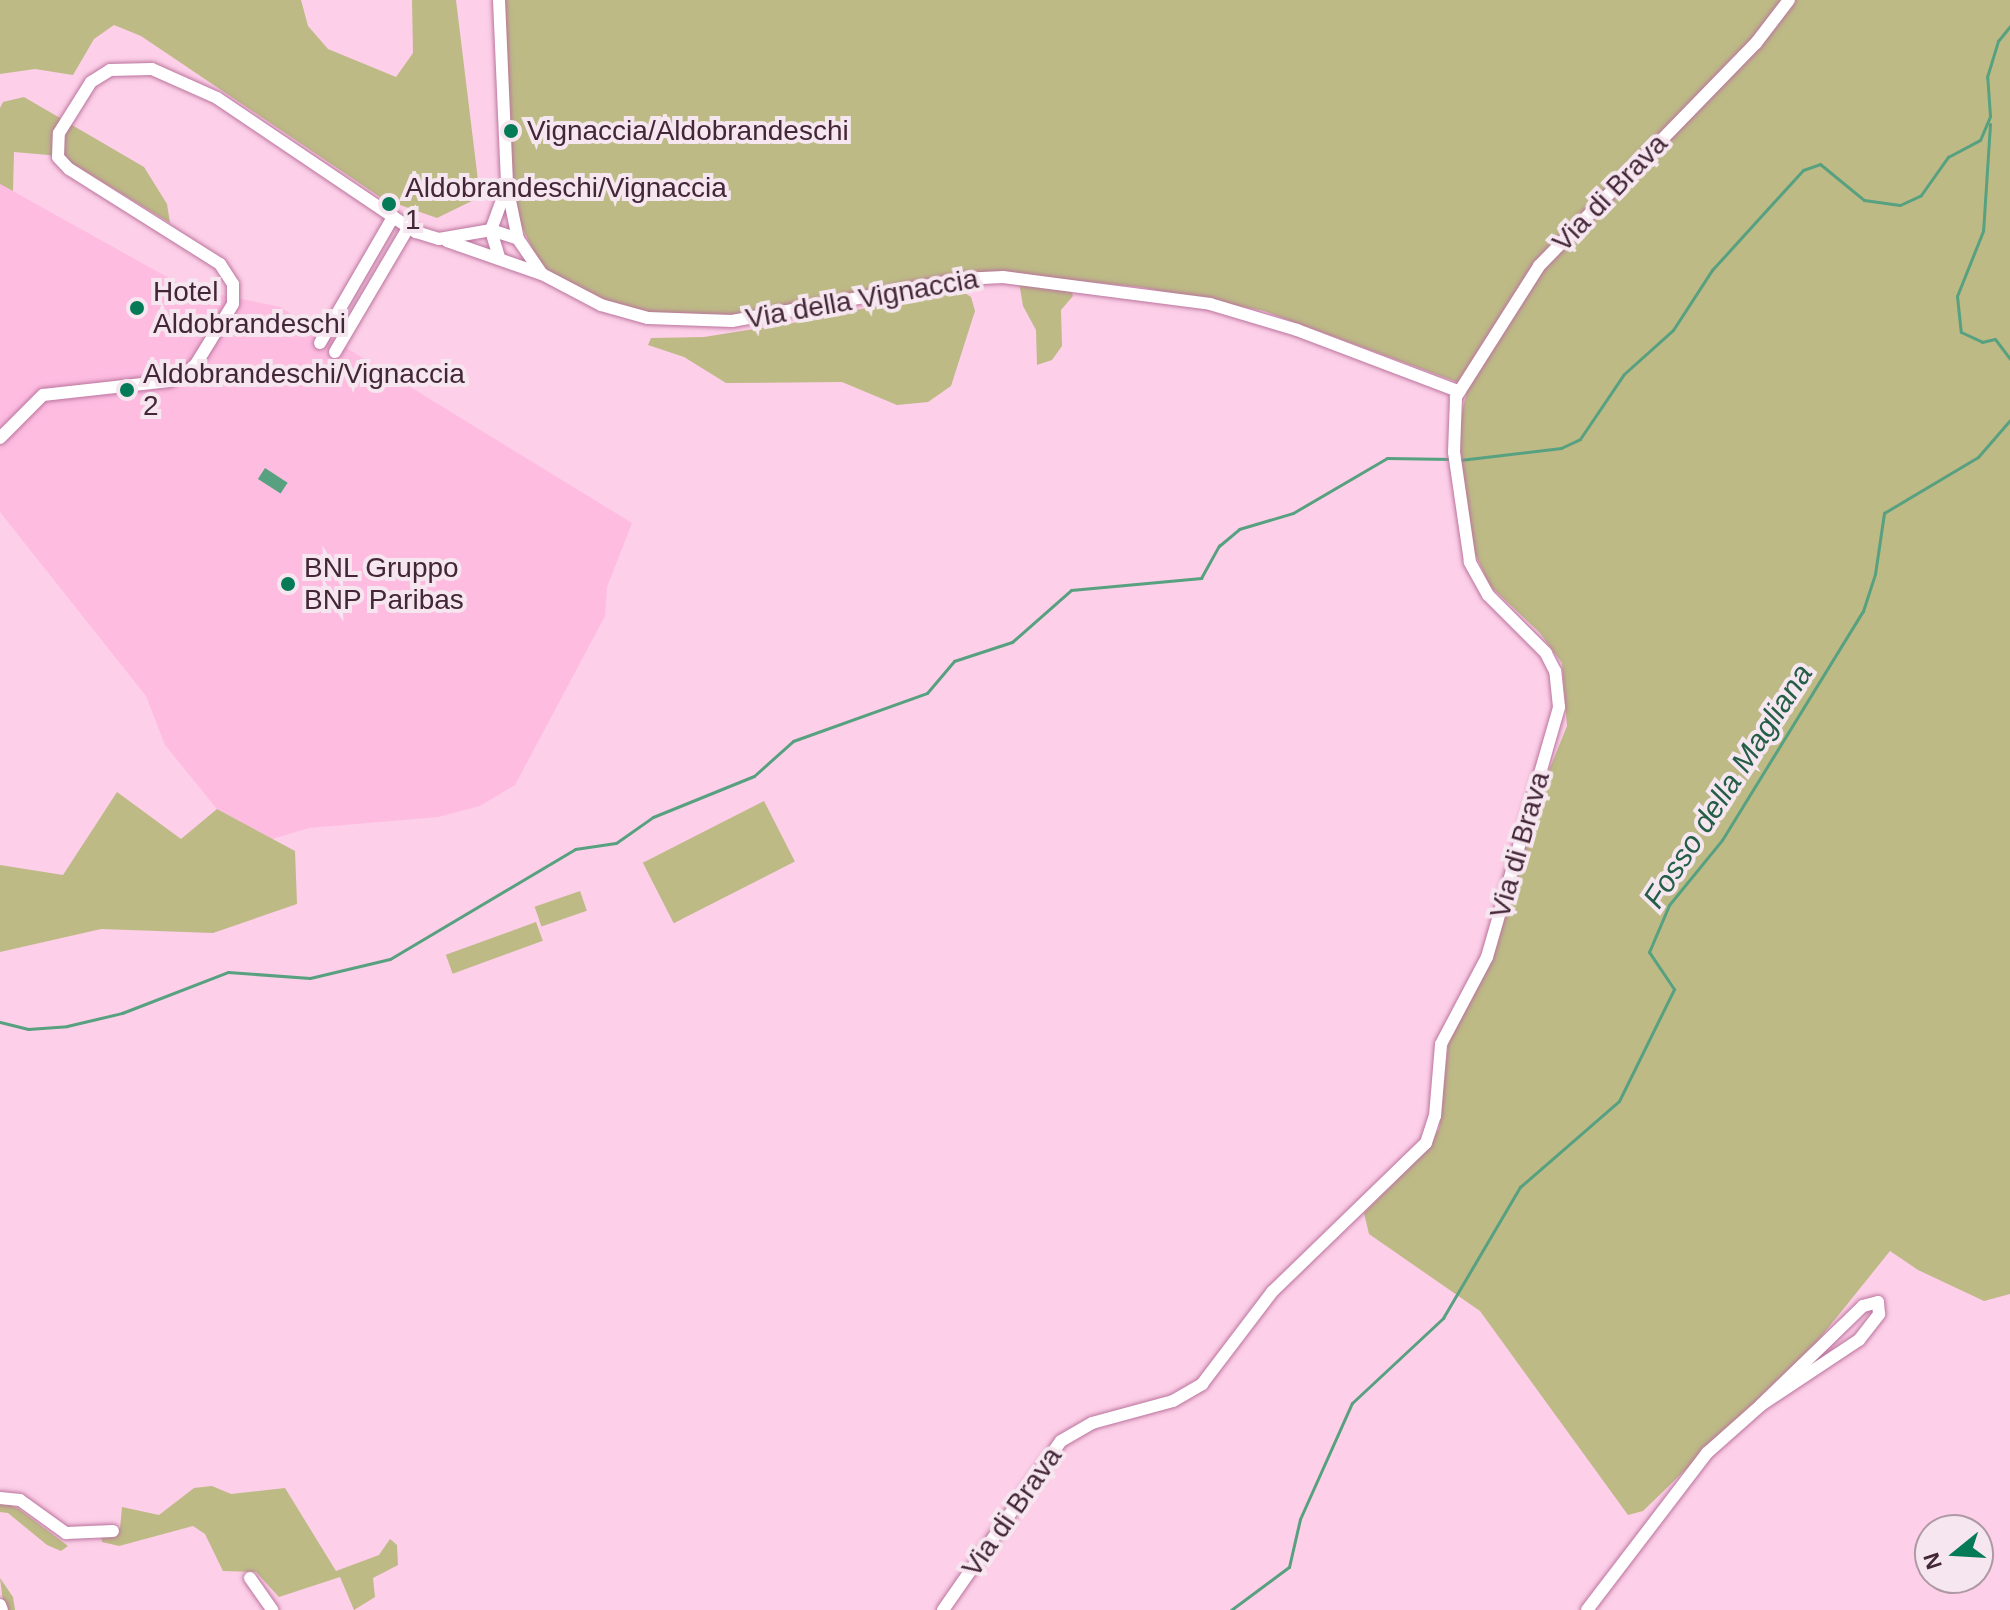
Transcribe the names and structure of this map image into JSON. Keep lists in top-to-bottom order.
{
  "streets": {
    "street": ["Via di Brava", "Via della Vignaccia"]
  },
  "crossings": [
    ["Via di Brava", "Via della Vignaccia"]
  ],
  "water": ["Fosso della Magliana"],
  "places": [
    "Vignaccia/Aldobrandeschi",
    "Aldobrandeschi/Vignaccia 1",
    "Hotel Aldobrandeschi",
    "Aldobrandeschi/Vignaccia 2",
    "BNL Gruppo BNP Paribas"
  ],
  "north": "left"
}
